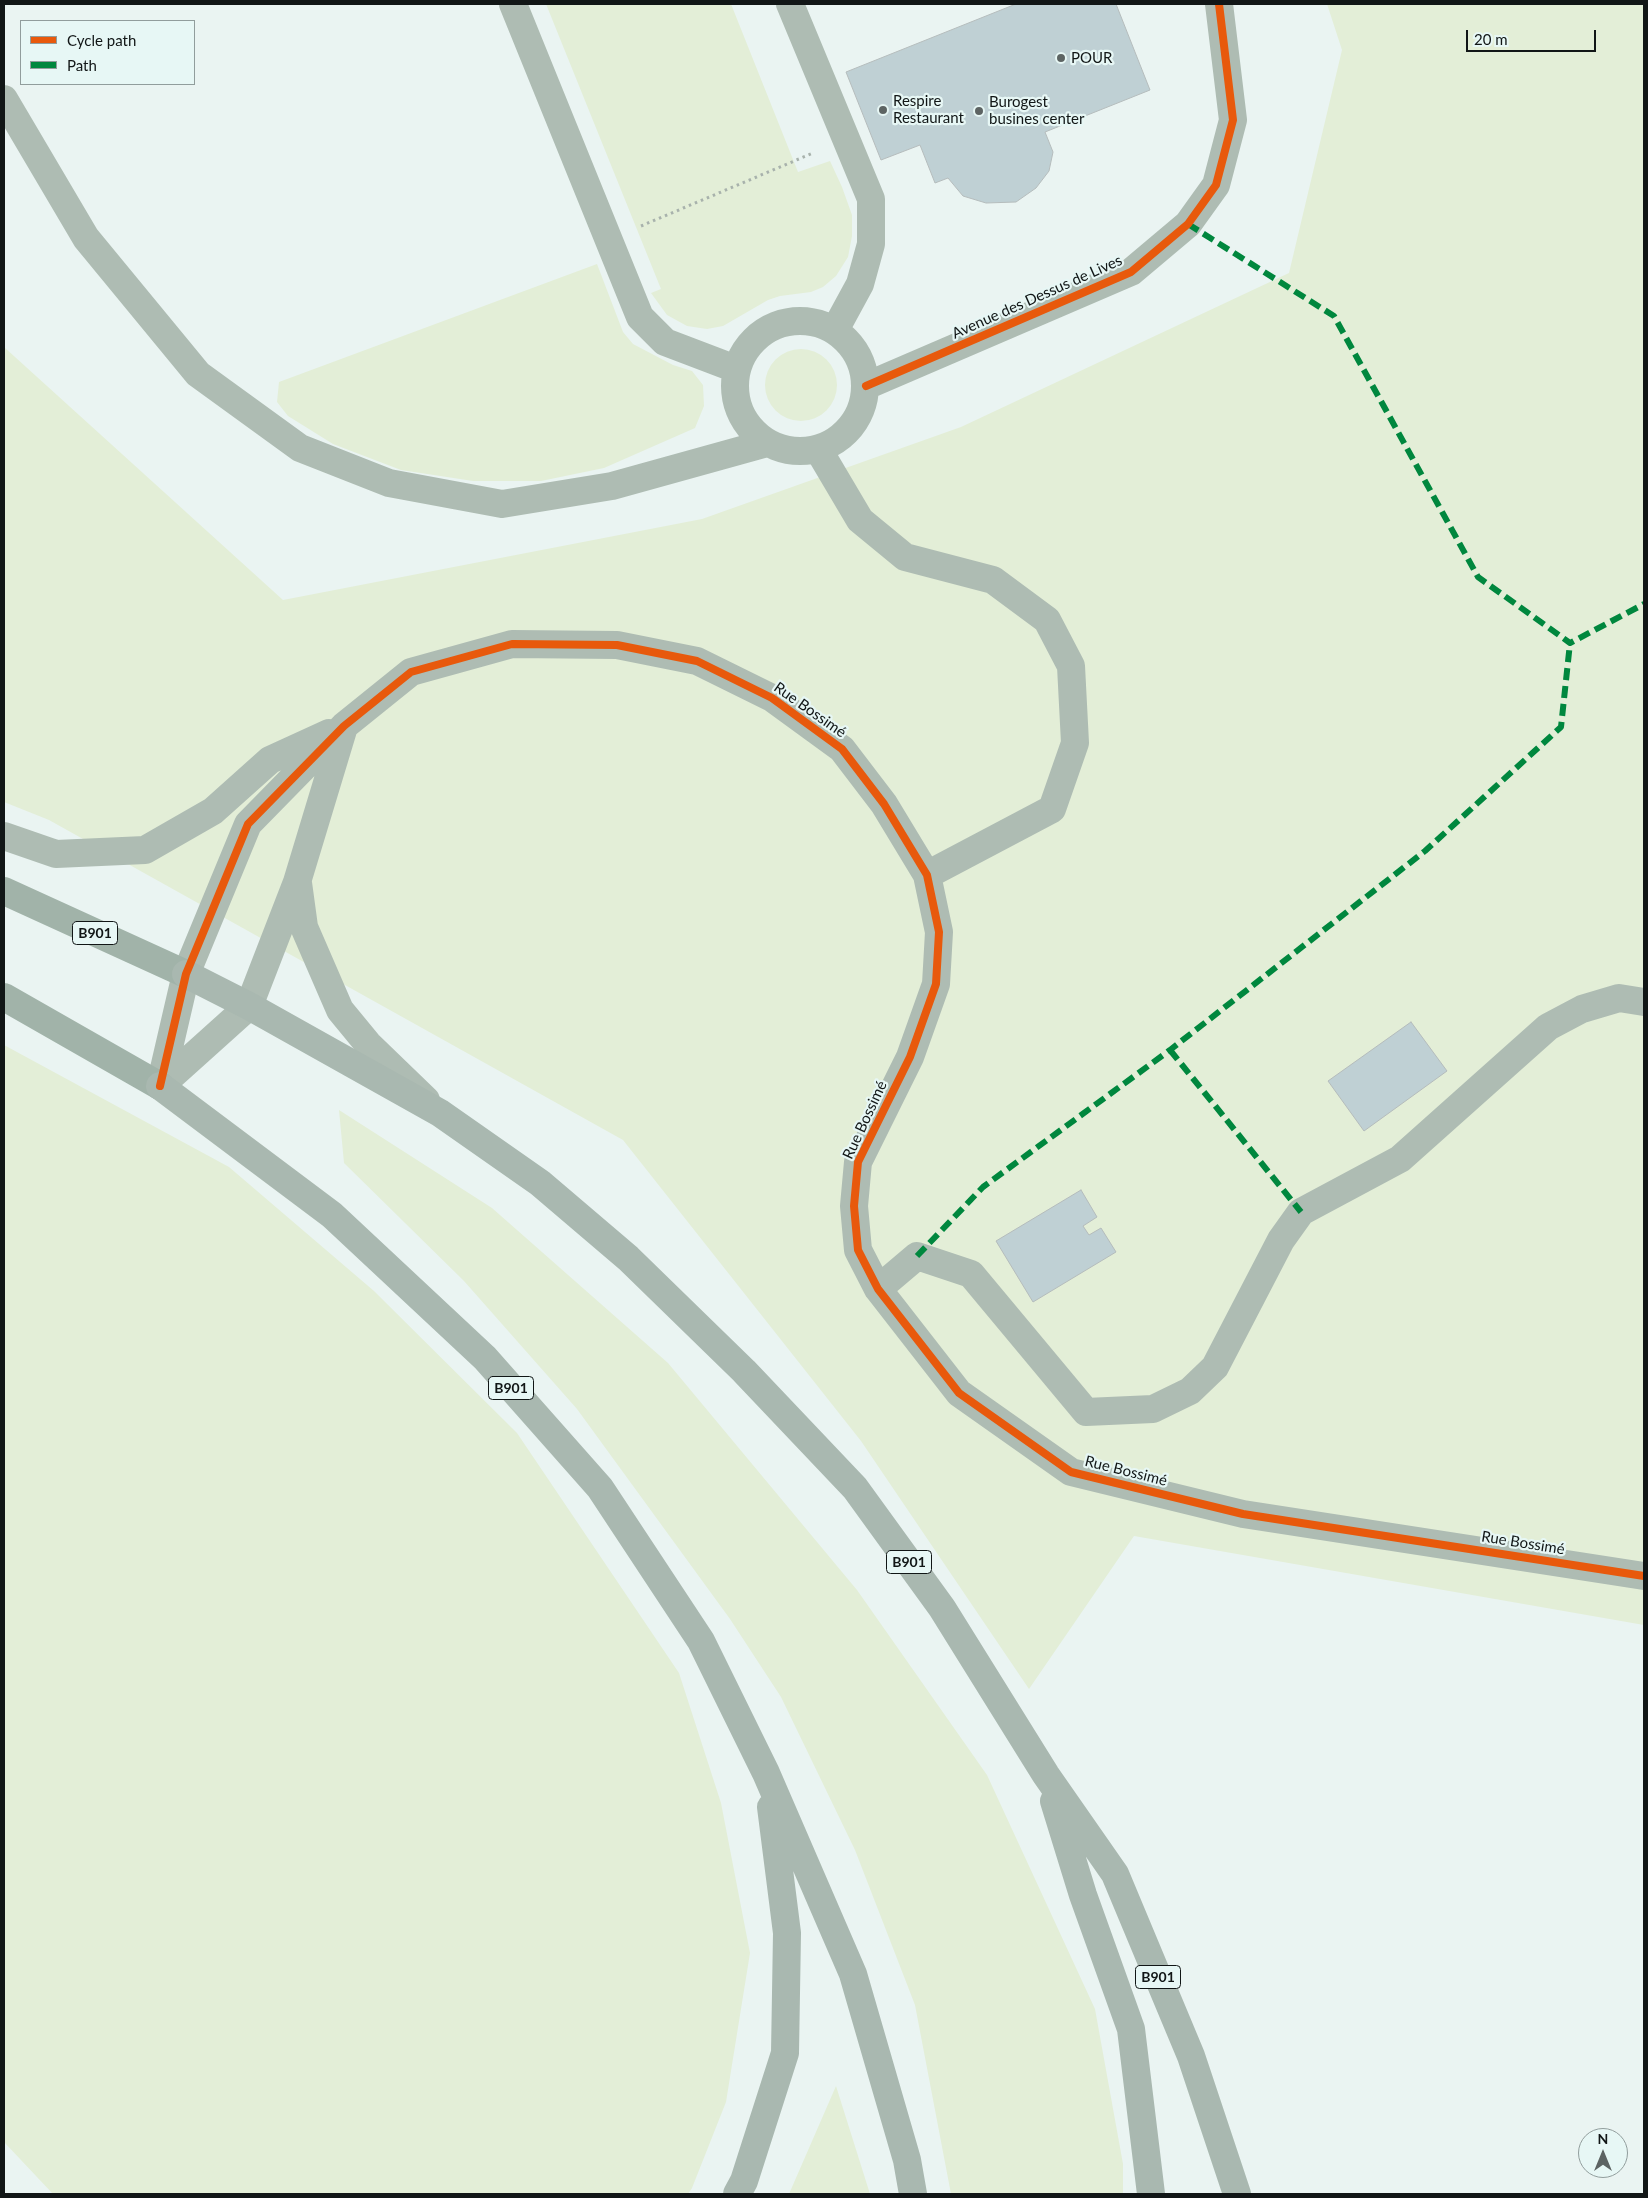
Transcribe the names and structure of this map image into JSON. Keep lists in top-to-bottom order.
{
  "streets": {
    "highway": ["B901"],
    "street": ["Avenue des Dessus de Lives", "Rue Bossimé"]
  },
  "places": ["POUR", "Respire Restaurant", "Burogest busines center"],
  "legend": ["Cycle path", "Path"],
  "scale_bar": "20 m",
  "north": "top"
}
